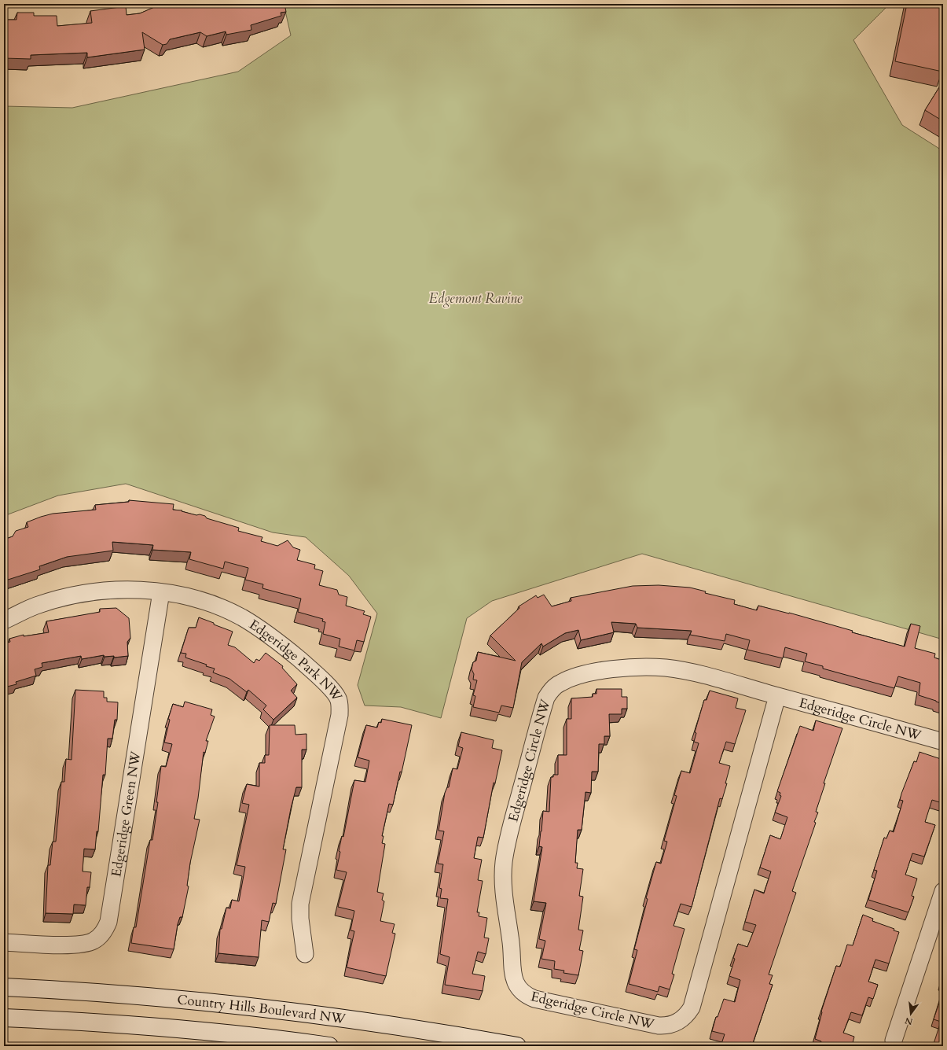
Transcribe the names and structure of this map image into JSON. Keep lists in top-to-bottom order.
{
  "streets": {
    "main road": ["Country Hills Boulevard NW"],
    "street": ["Edgeridge Park NW", "Edgeridge Circle NW", "Edgeridge Green NW"]
  },
  "crossings": [
    ["Edgeridge Park NW", "Edgeridge Green NW"]
  ],
  "parks": ["Edgemont Ravine"],
  "north": "bottom"
}
